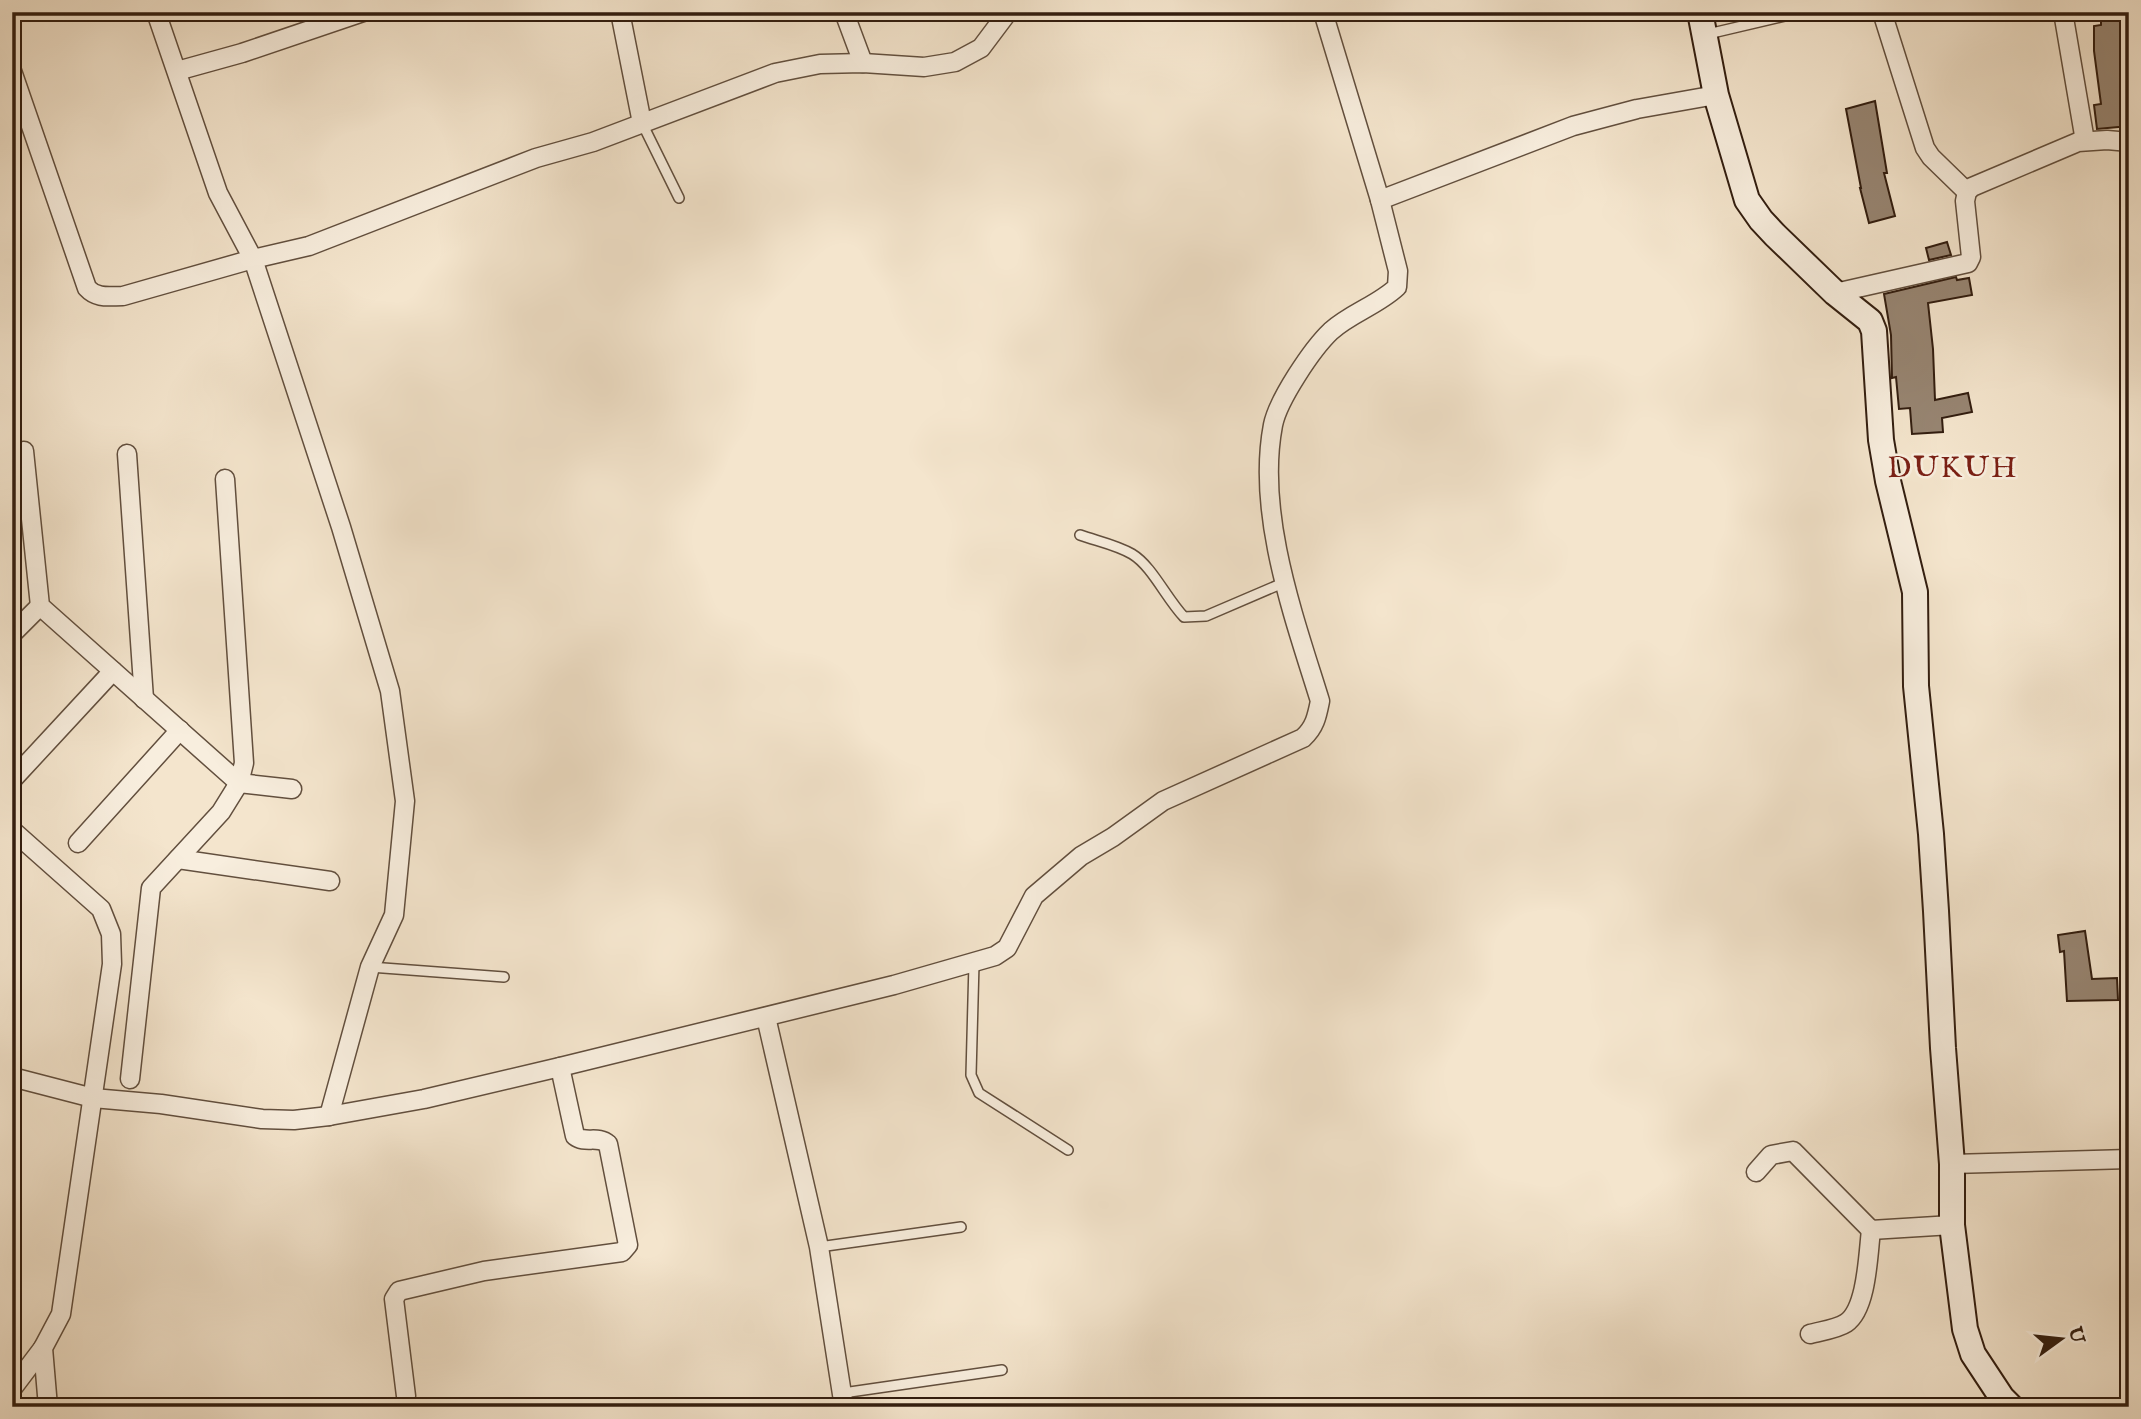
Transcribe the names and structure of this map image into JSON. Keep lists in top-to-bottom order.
{
  "districts": ["DUKUH"],
  "north": "right"
}
